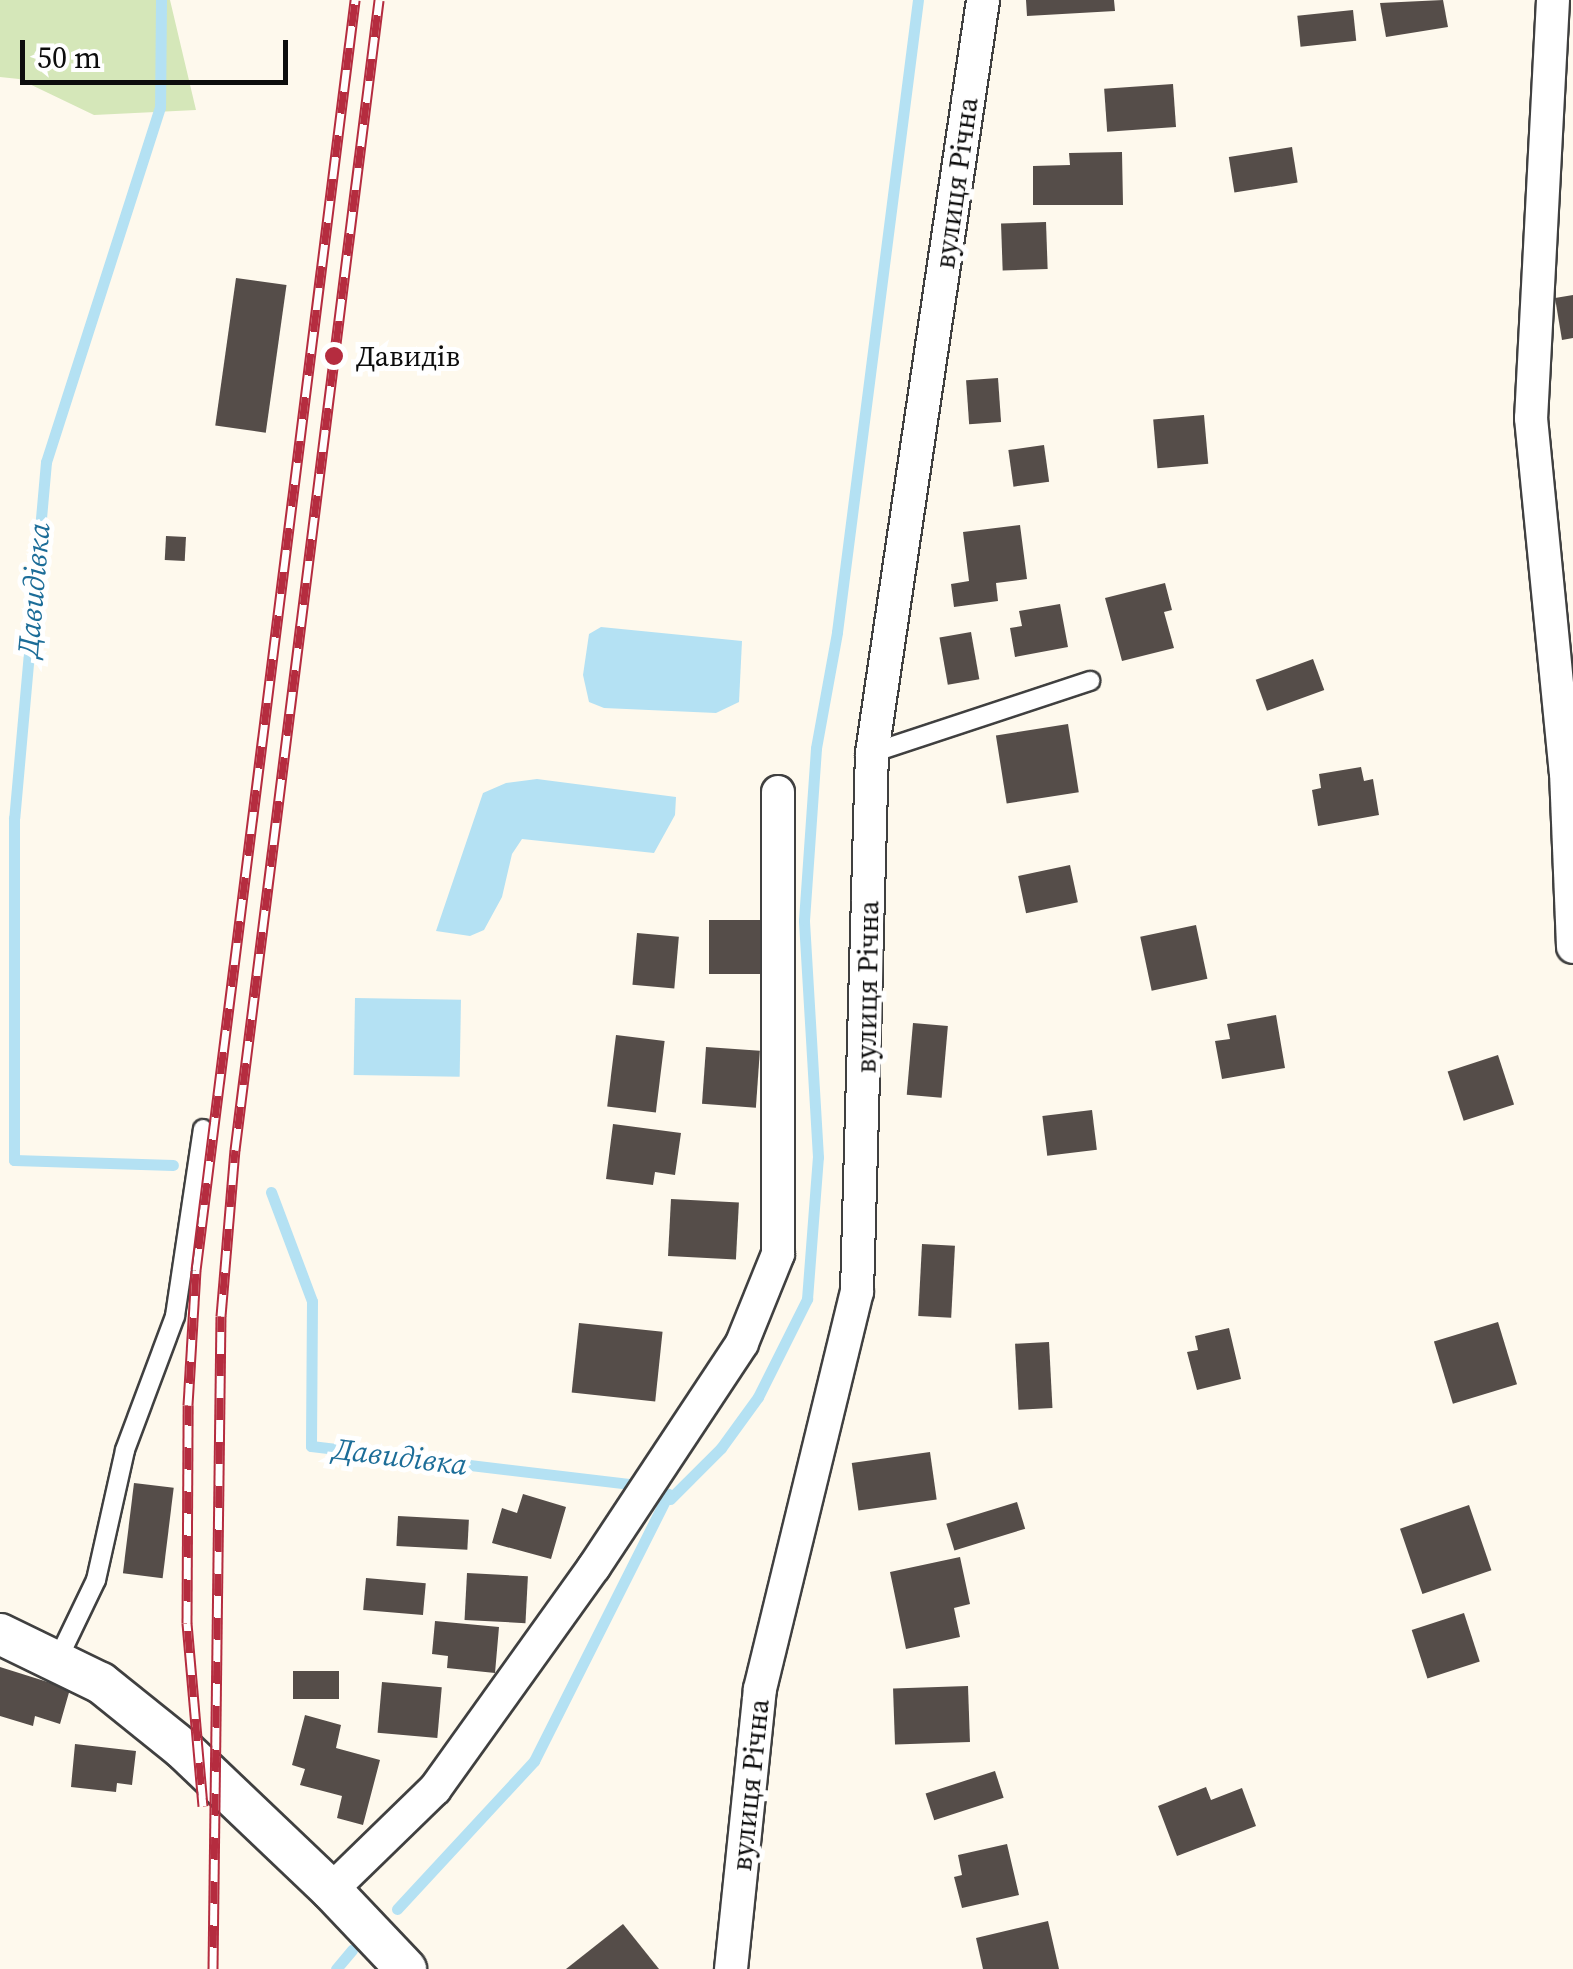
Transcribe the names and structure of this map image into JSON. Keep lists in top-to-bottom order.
{
  "streets": {
    "street": ["вулиця Річна"]
  },
  "water": ["Давидівка"],
  "places": ["Давидів"],
  "scale_bar": "50 m"
}
